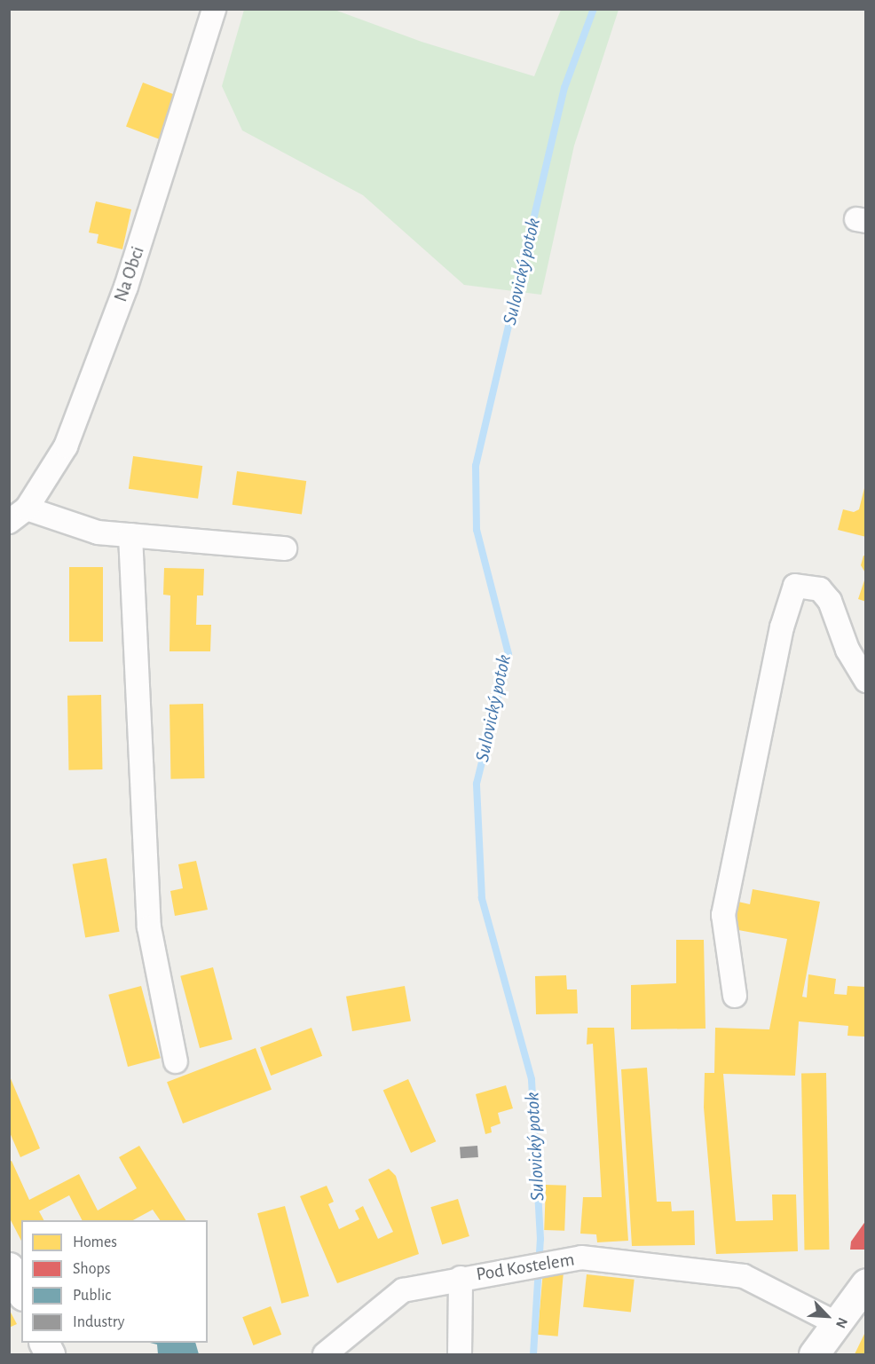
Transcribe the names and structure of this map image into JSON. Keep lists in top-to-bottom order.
{
  "streets": {
    "street": ["Na Obci", "Pod Kostelem"]
  },
  "water": ["Sulovický potok"],
  "legend": [
    "Homes",
    "Shops",
    "Public",
    "Industry"
  ],
  "north": "bottom right"
}
